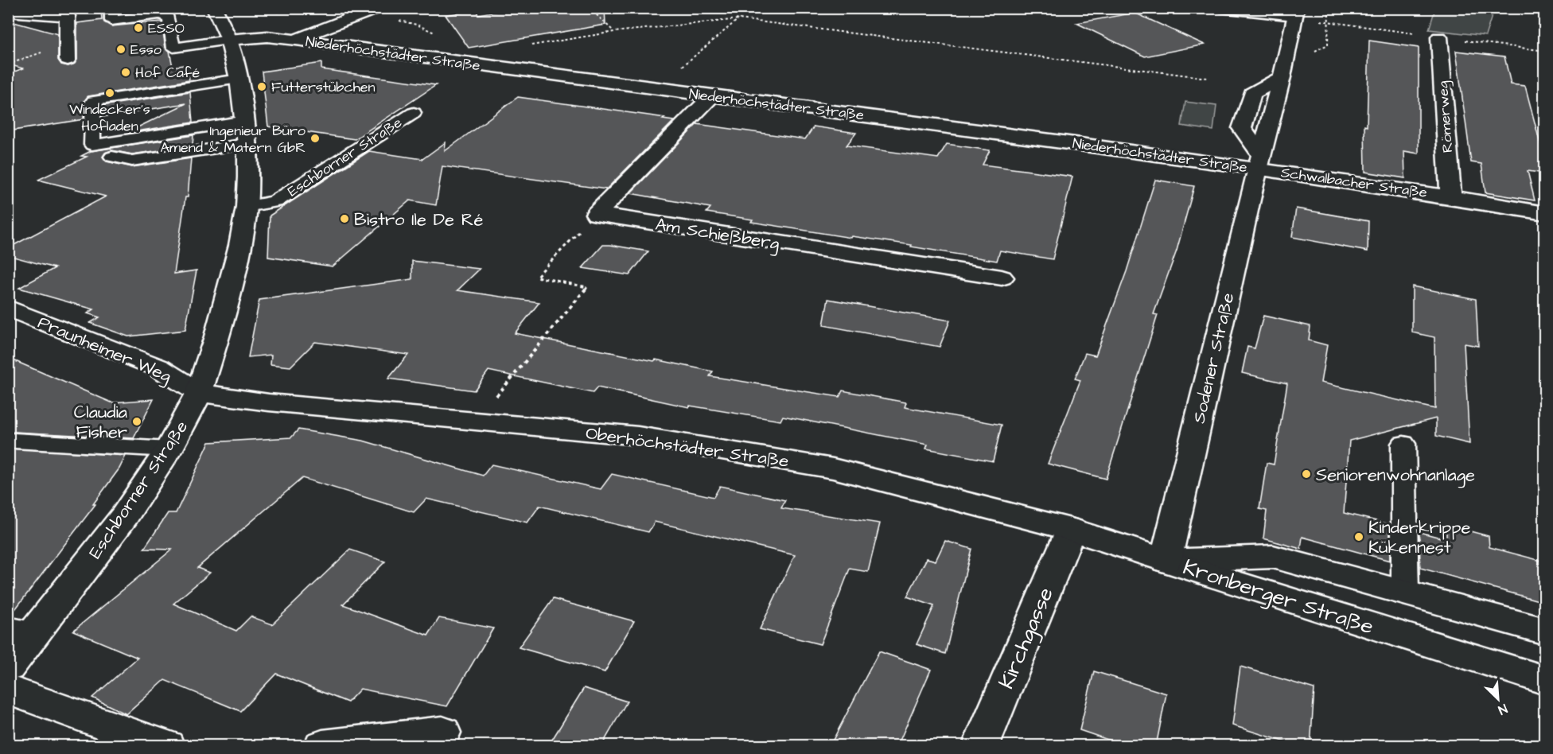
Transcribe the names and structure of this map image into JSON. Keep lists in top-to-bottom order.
{
  "streets": {
    "street": [
      "Niederhöchstädter Straße",
      "Römerweg",
      "Eschborner Straße",
      "Schwalbacher Straße",
      "Am Schießberg",
      "Praunheimer Weg",
      "Sodener Straße",
      "Oberhöchstädter Straße",
      "Kronberger Straße",
      "Kirchgasse"
    ]
  },
  "crossings": [
    ["Niederhöchstädter Straße", "Eschborner Straße"],
    ["Niederhöchstädter Straße", "Schwalbacher Straße"],
    ["Niederhöchstädter Straße", "Sodener Straße"],
    ["Römerweg", "Schwalbacher Straße"],
    ["Eschborner Straße", "Praunheimer Weg"],
    ["Eschborner Straße", "Oberhöchstädter Straße"],
    ["Schwalbacher Straße", "Sodener Straße"],
    ["Praunheimer Weg", "Oberhöchstädter Straße"],
    ["Sodener Straße", "Oberhöchstädter Straße"],
    ["Sodener Straße", "Kronberger Straße"],
    ["Oberhöchstädter Straße", "Kronberger Straße"],
    ["Oberhöchstädter Straße", "Kirchgasse"]
  ],
  "places": [
    "ESSO",
    "Esso",
    "Hof Café",
    "Futterstübchen",
    "Windecker's Hofladen",
    "Ingenieur Büro Amend & Matern GbR",
    "Bistro Ile De Ré",
    "Claudia Fisher",
    "Seniorenwohnanlage",
    "Kinderkrippe Kükennest"
  ],
  "north": "bottom right"
}
